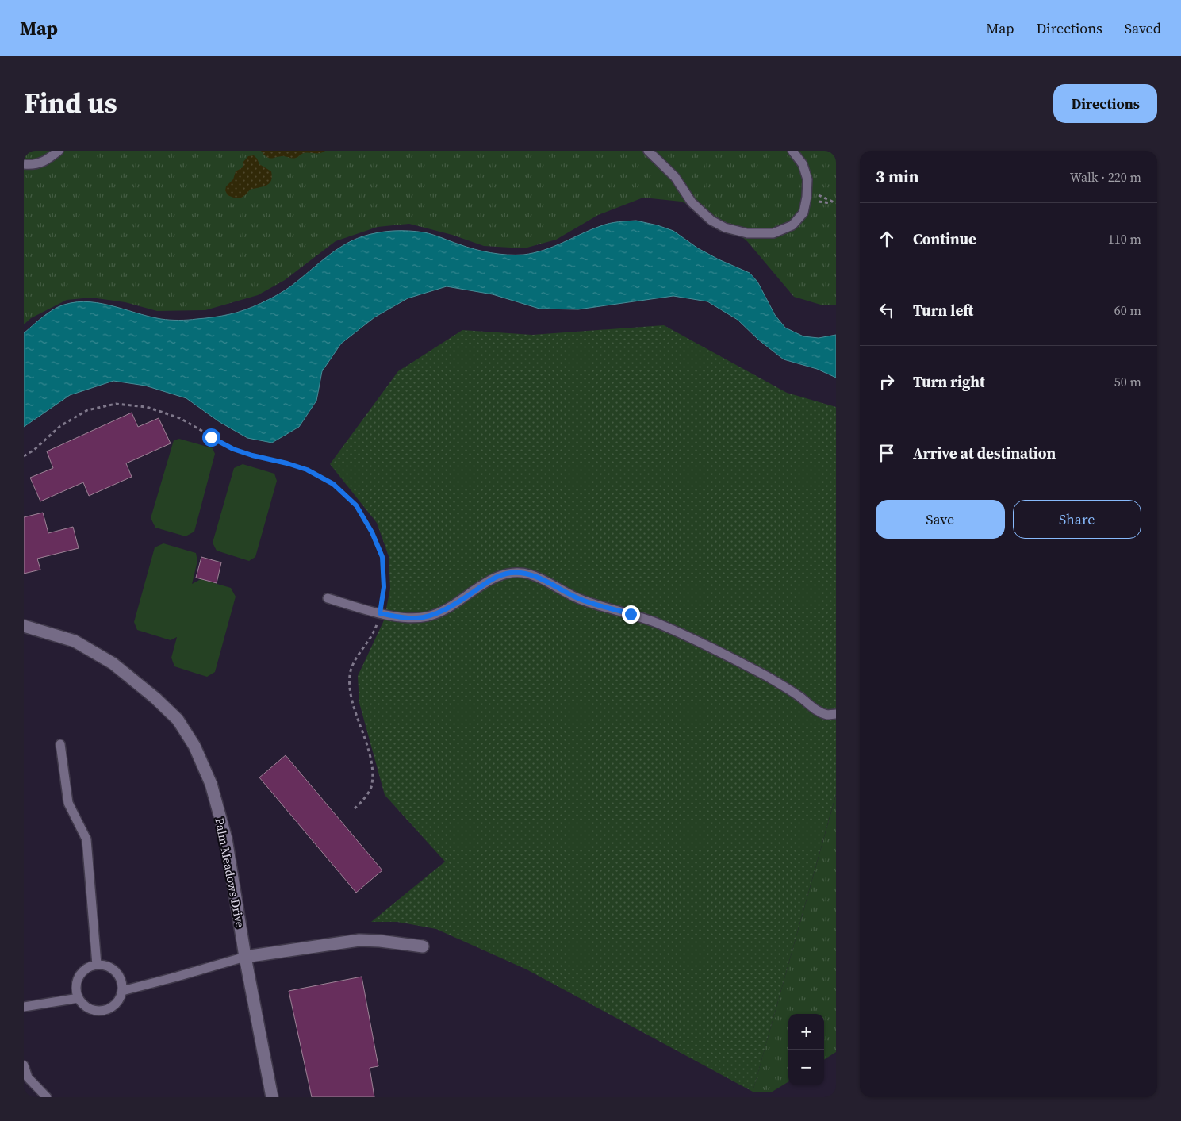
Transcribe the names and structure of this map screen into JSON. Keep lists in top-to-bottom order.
{
  "streets": {
    "street": ["Palm Meadows Drive"]
  },
  "page": {
    "header": "Map",
    "nav": ["Map", "Directions", "Saved"],
    "title": "Find us",
    "buttons": [
      "Directions",
      ["Save", "Share"]
    ],
    "heading": ["3 min", "Walk · 220 m"],
    "list": [
      ["Continue", "110 m"],
      ["Turn left", "60 m"],
      ["Turn right", "50 m"],
      "Arrive at destination"
    ],
    "map_buttons": ["+", "−"]
  }
}
